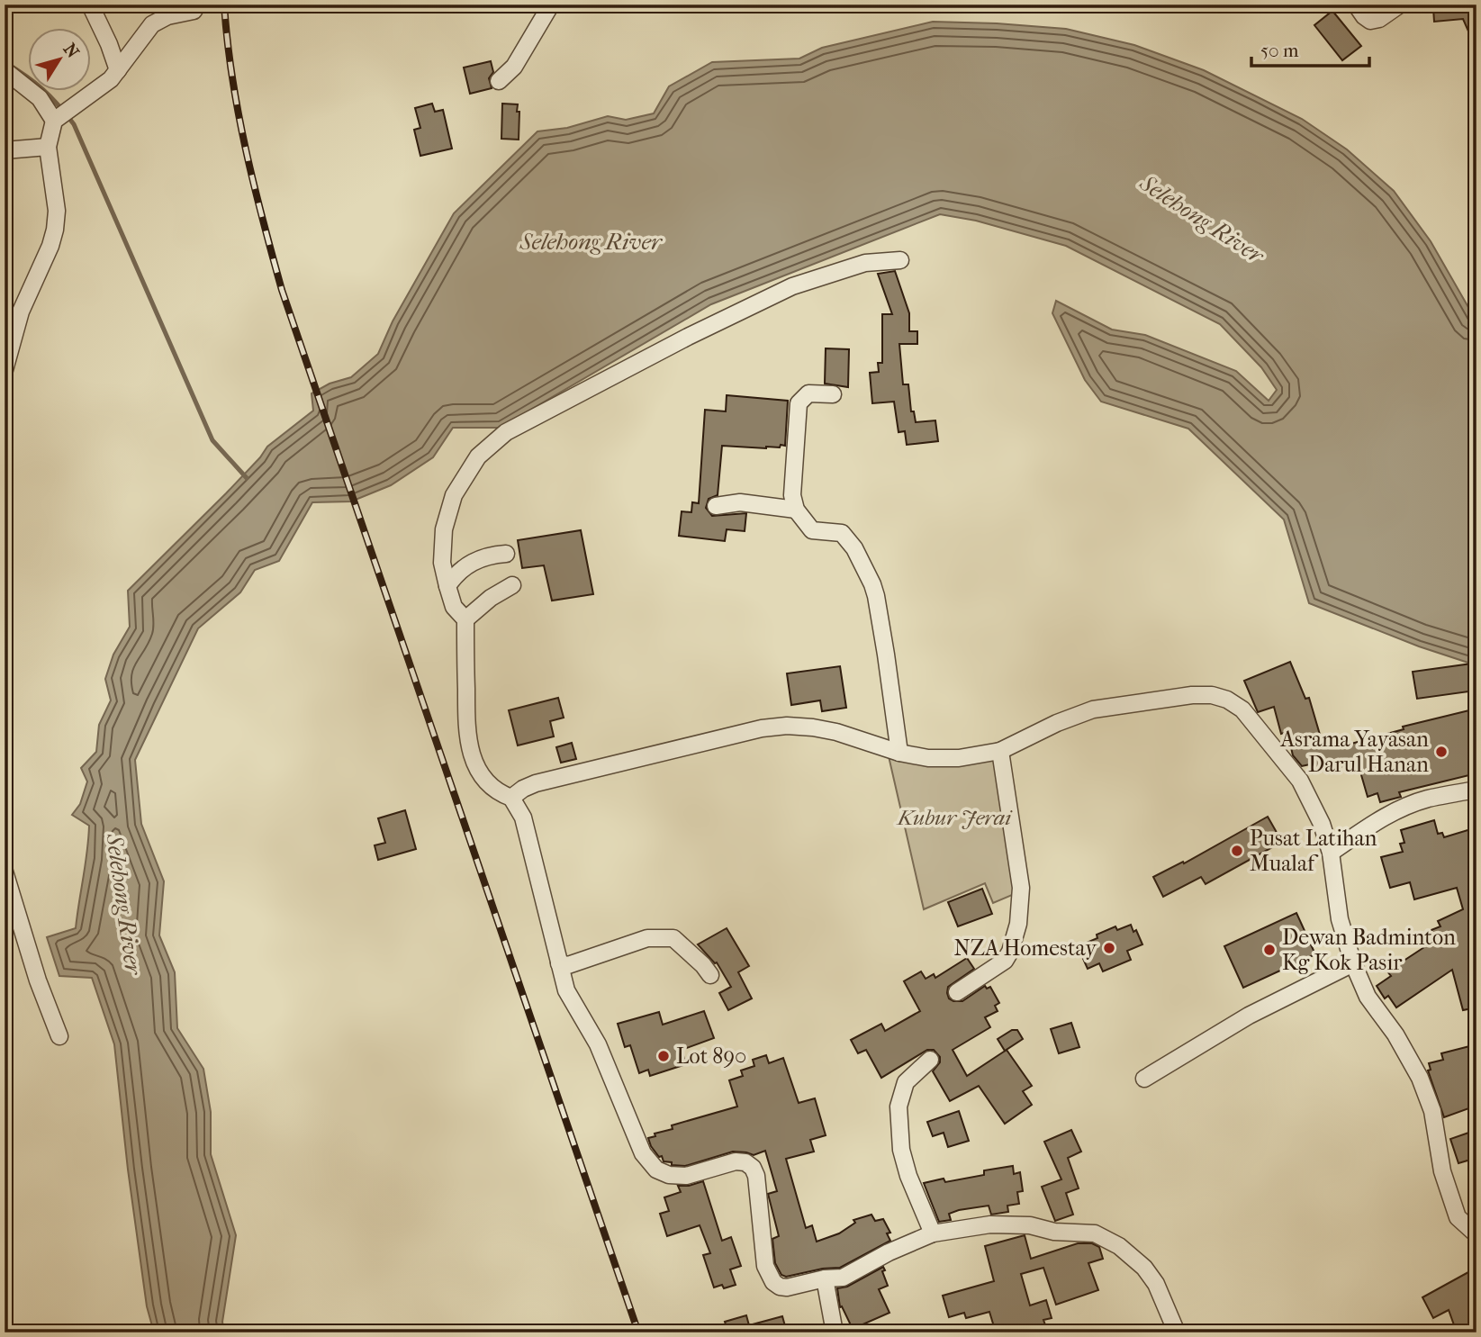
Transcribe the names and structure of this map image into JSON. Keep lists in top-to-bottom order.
{
  "water": ["Selehong River"],
  "parks": ["Kubur Jerai"],
  "places": [
    "Asrama Yayasan Darul Hanan",
    "Pusat Latihan Mualaf",
    "NZA Homestay",
    "Dewan Badminton Kg Kok Pasir",
    "Lot 890"
  ],
  "scale_bar": "50 m",
  "north": "top right"
}
